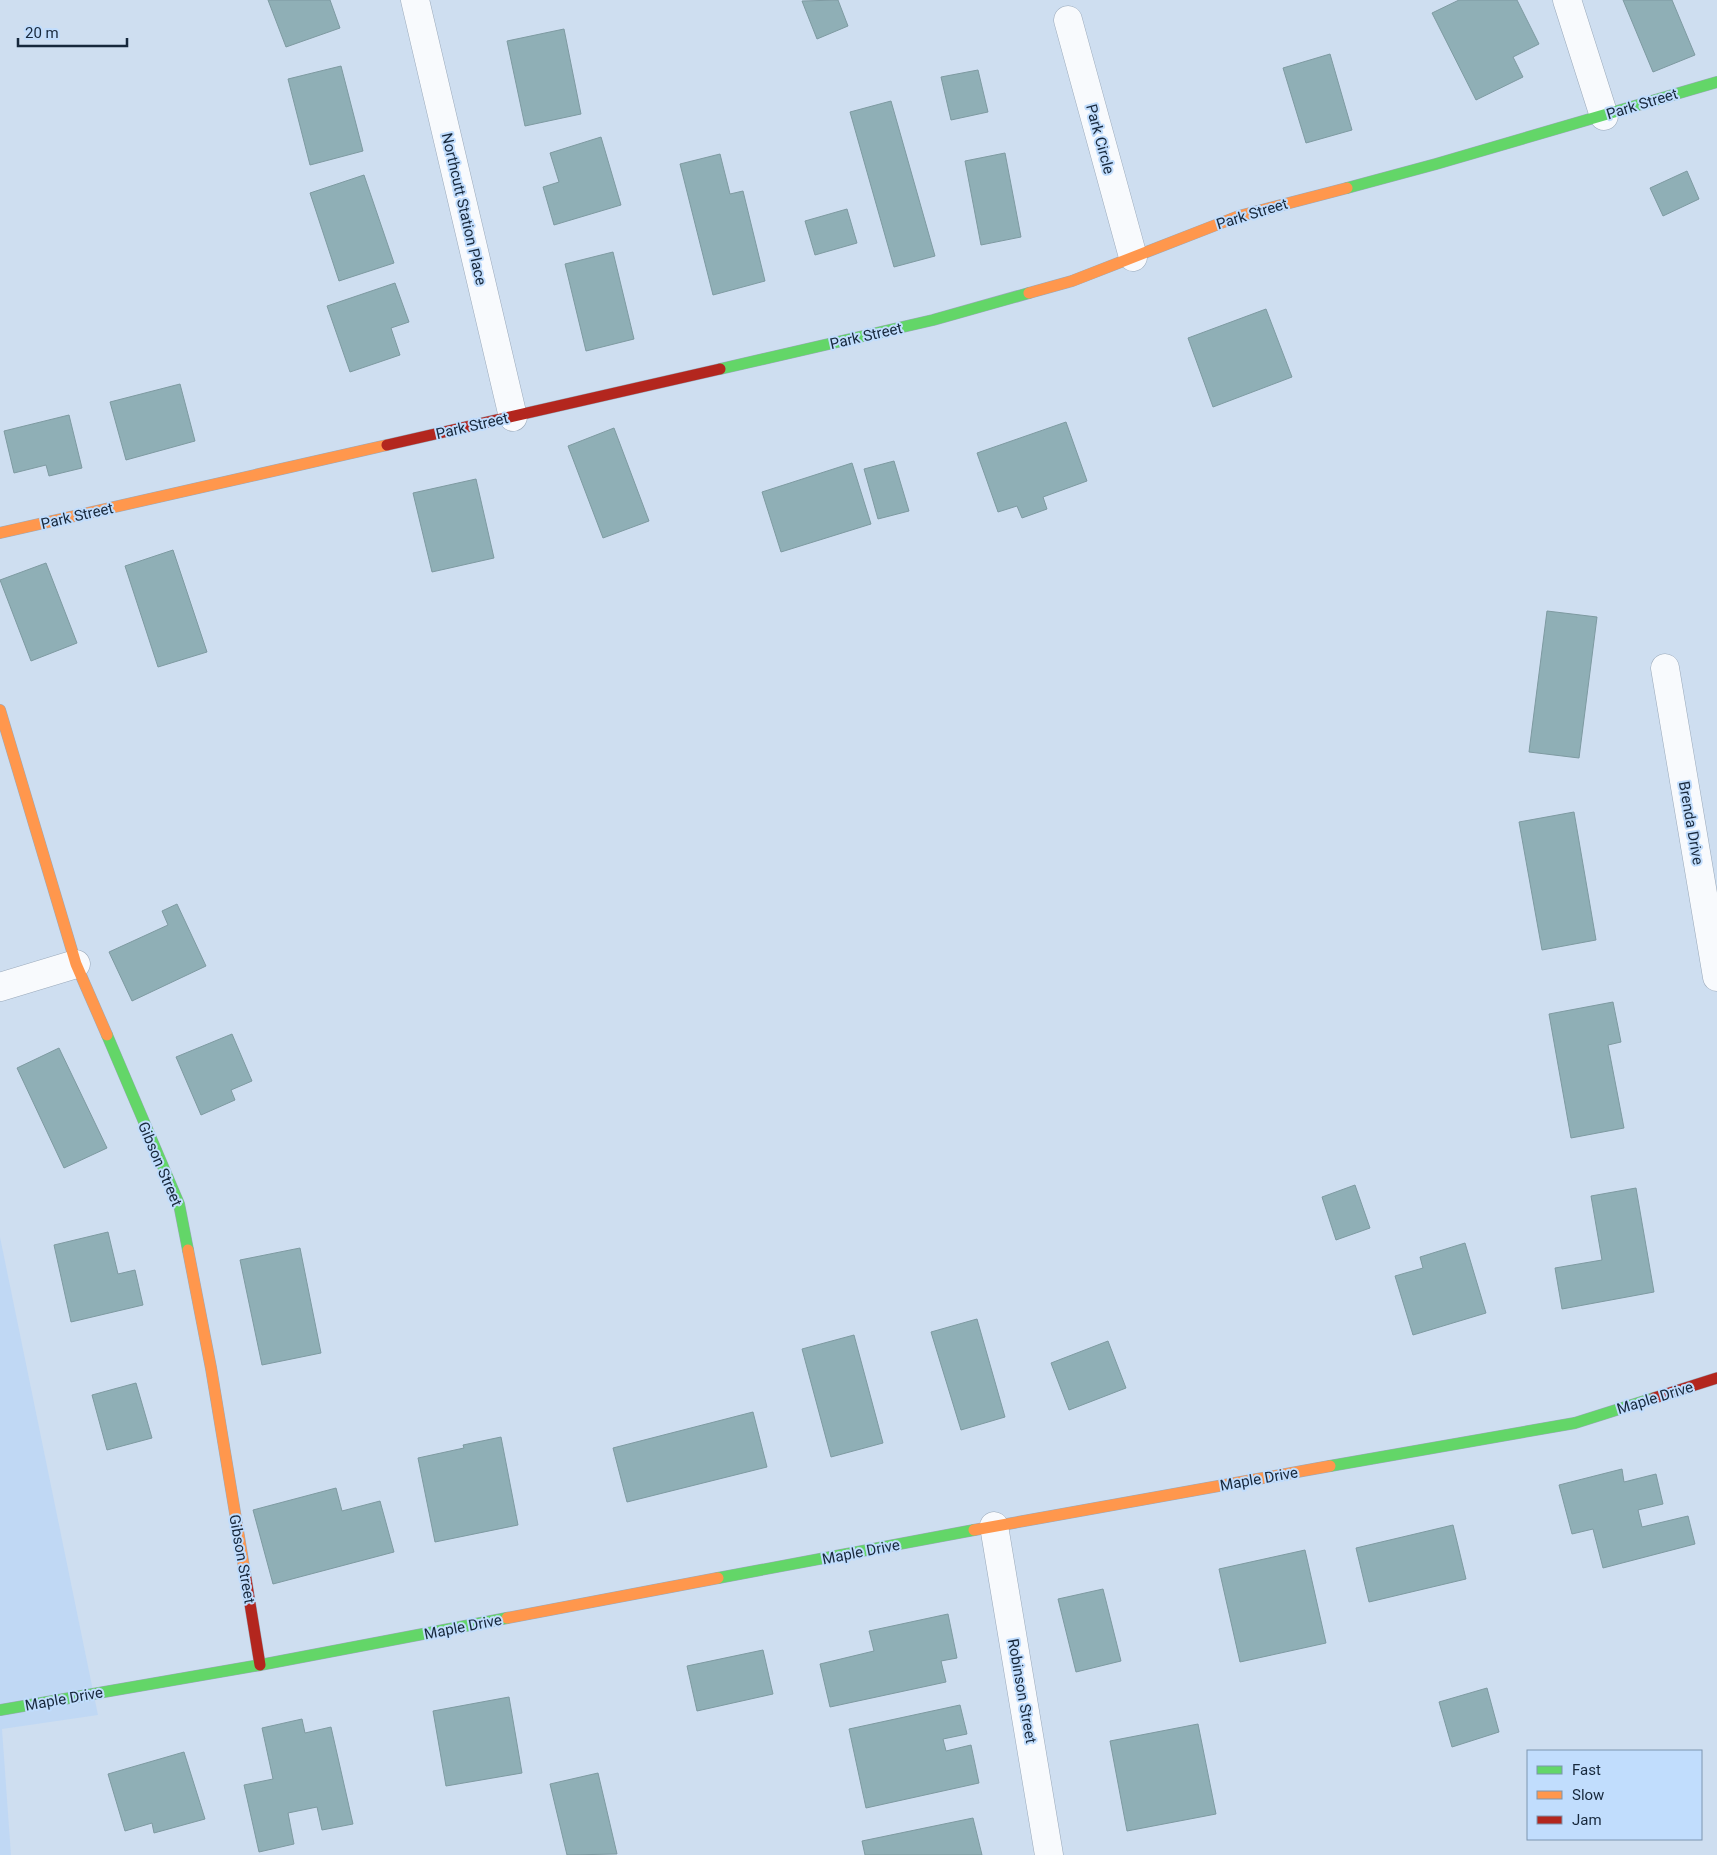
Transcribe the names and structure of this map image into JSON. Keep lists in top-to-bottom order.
{
  "streets": {
    "street": [
      "Park Street",
      "Park Circle",
      "Northcutt Station Place",
      "Brenda Drive",
      "Gibson Street",
      "Maple Drive",
      "Robinson Street"
    ]
  },
  "crossings": [
    ["Park Street", "Park Circle"],
    ["Park Street", "Northcutt Station Place"],
    ["Gibson Street", "Maple Drive"],
    ["Maple Drive", "Robinson Street"]
  ],
  "legend": ["Fast", "Slow", "Jam"],
  "scale_bar": "20 m"
}
